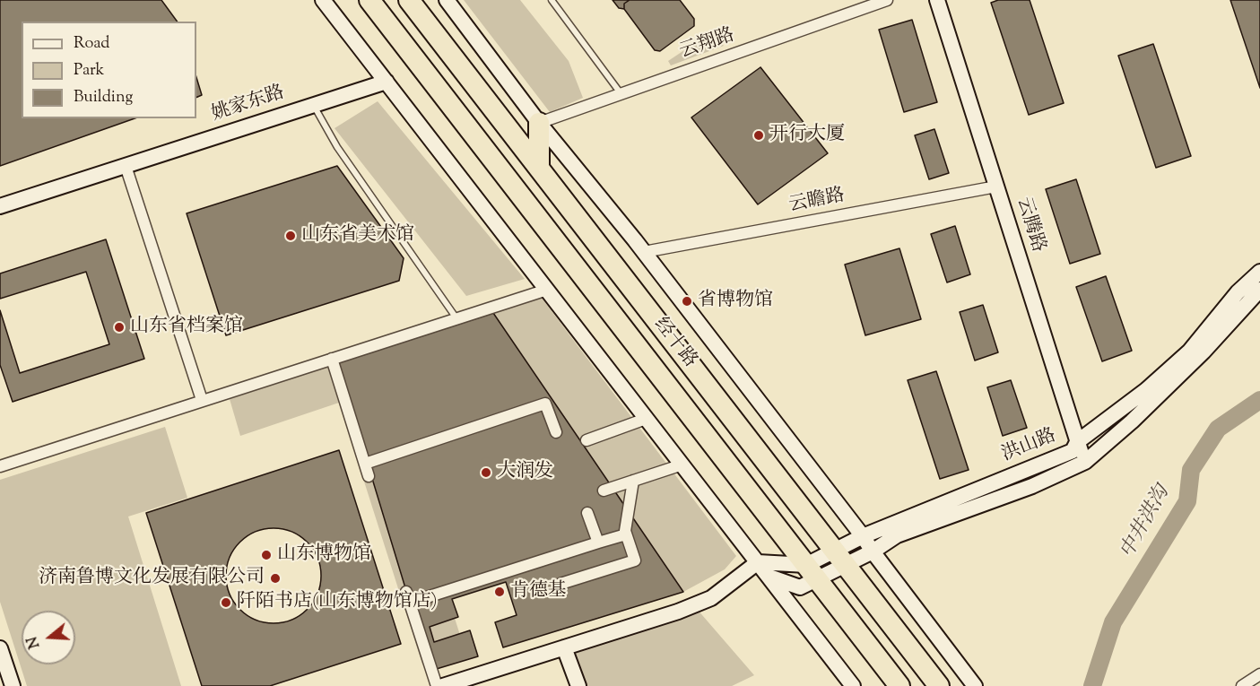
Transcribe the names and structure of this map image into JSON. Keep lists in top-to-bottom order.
{
  "streets": {
    "highway": ["经十路"],
    "main road": ["姚家东路", "云腾路", "洪山路"],
    "street": ["云翔路", "云瞻路"]
  },
  "crossings": [
    ["云翔路", "经十路"],
    ["云瞻路", "云腾路"],
    ["云瞻路", "经十路"],
    ["云腾路", "洪山路"],
    ["经十路", "洪山路"]
  ],
  "water": ["中井洪沟"],
  "places": [
    "开行大厦",
    "山东省美术馆",
    "省博物馆",
    "山东省档案馆",
    "大润发",
    "山东博物馆",
    "济南鲁博文化发展有限公司",
    "肯德基",
    "阡陌书店(山东博物馆店)"
  ],
  "legend": ["Road", "Park", "Building"],
  "north": "left"
}
